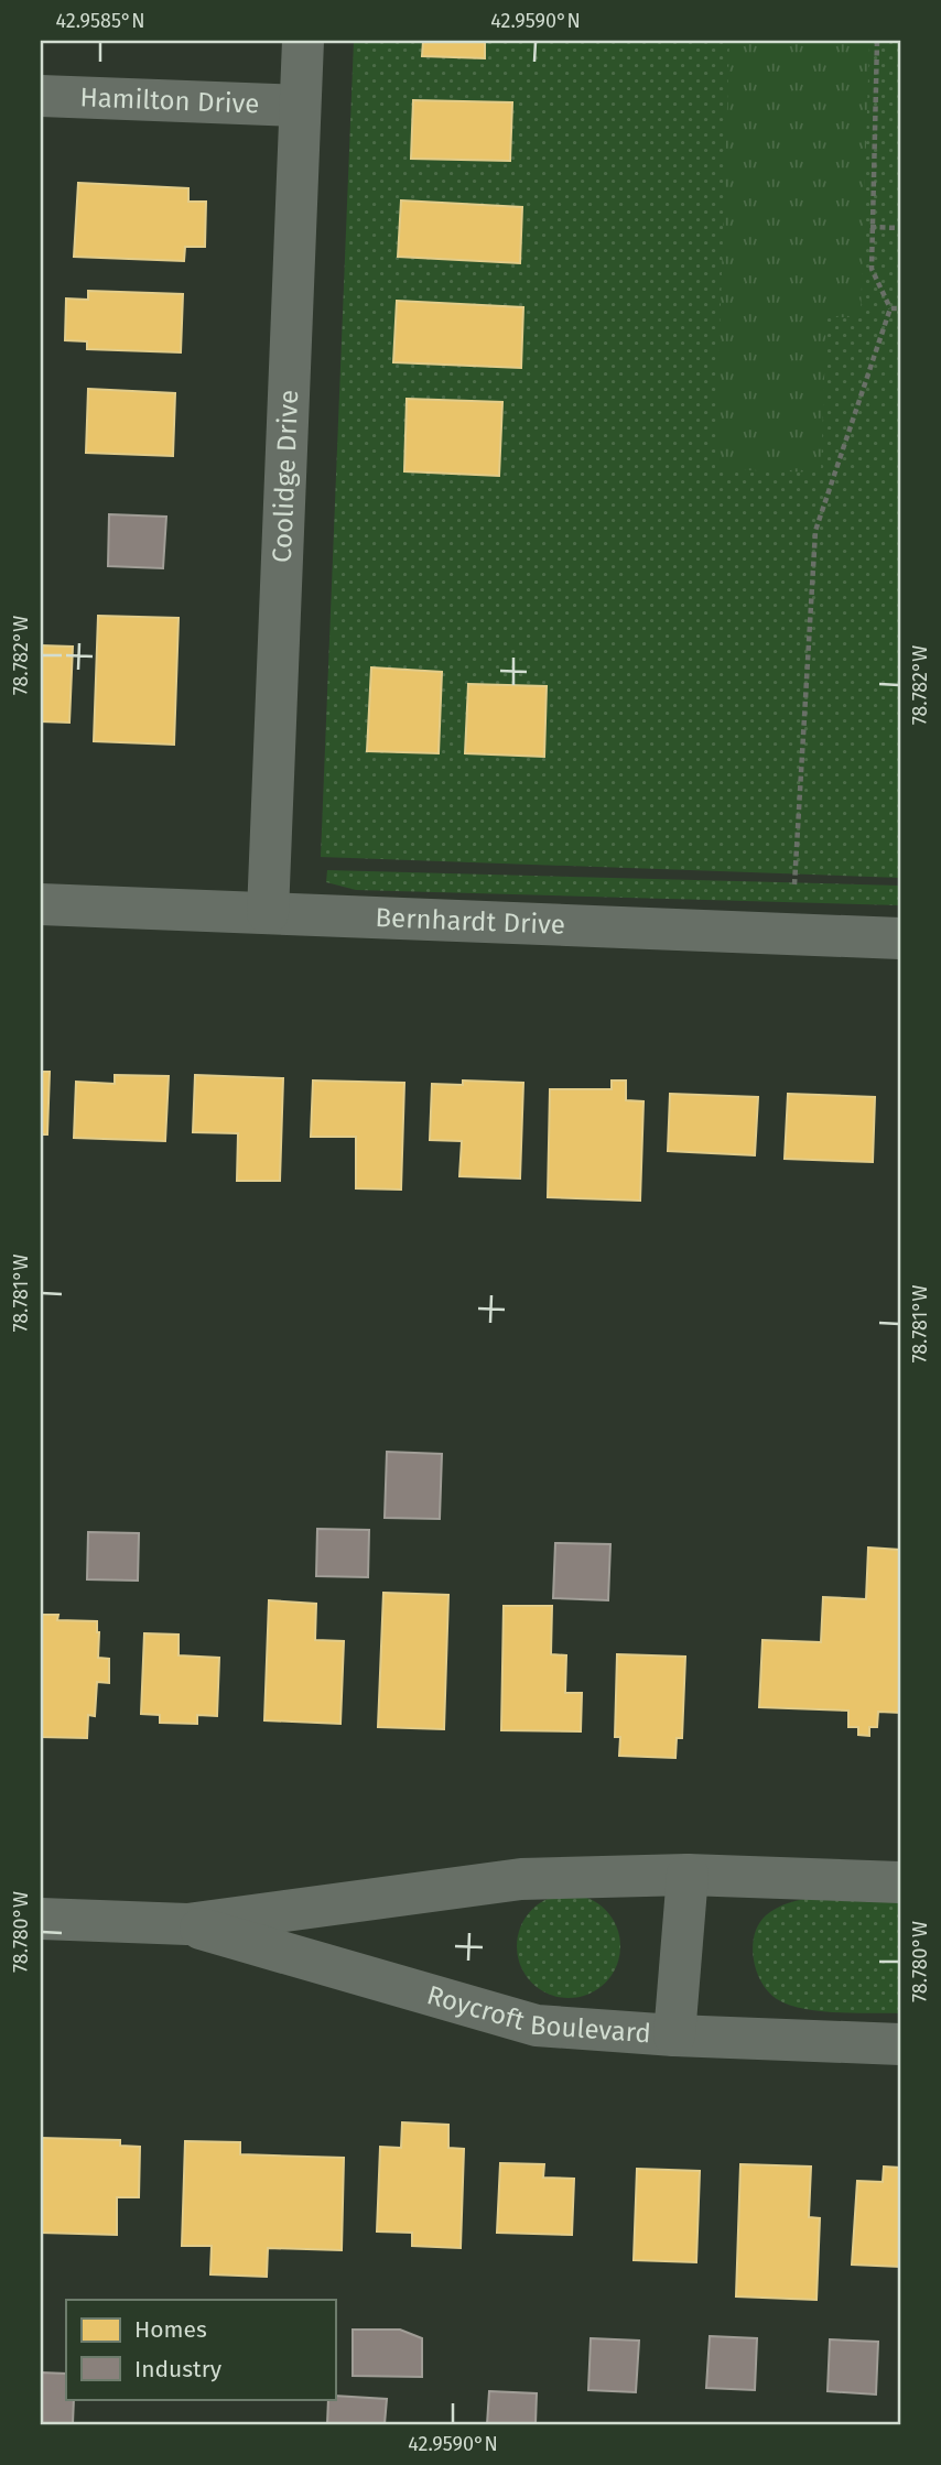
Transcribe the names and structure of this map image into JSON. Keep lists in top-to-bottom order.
{
  "streets": {
    "street": [
      "Hamilton Drive",
      "Coolidge Drive",
      "Bernhardt Drive",
      "Roycroft Boulevard"
    ]
  },
  "crossings": [
    ["Hamilton Drive", "Coolidge Drive"],
    ["Coolidge Drive", "Bernhardt Drive"]
  ],
  "legend": ["Homes", "Industry"],
  "coordinates": [
    "42.9585°N",
    "42.9590°N",
    "78.782°W",
    "78.781°W",
    "78.780°W"
  ]
}
